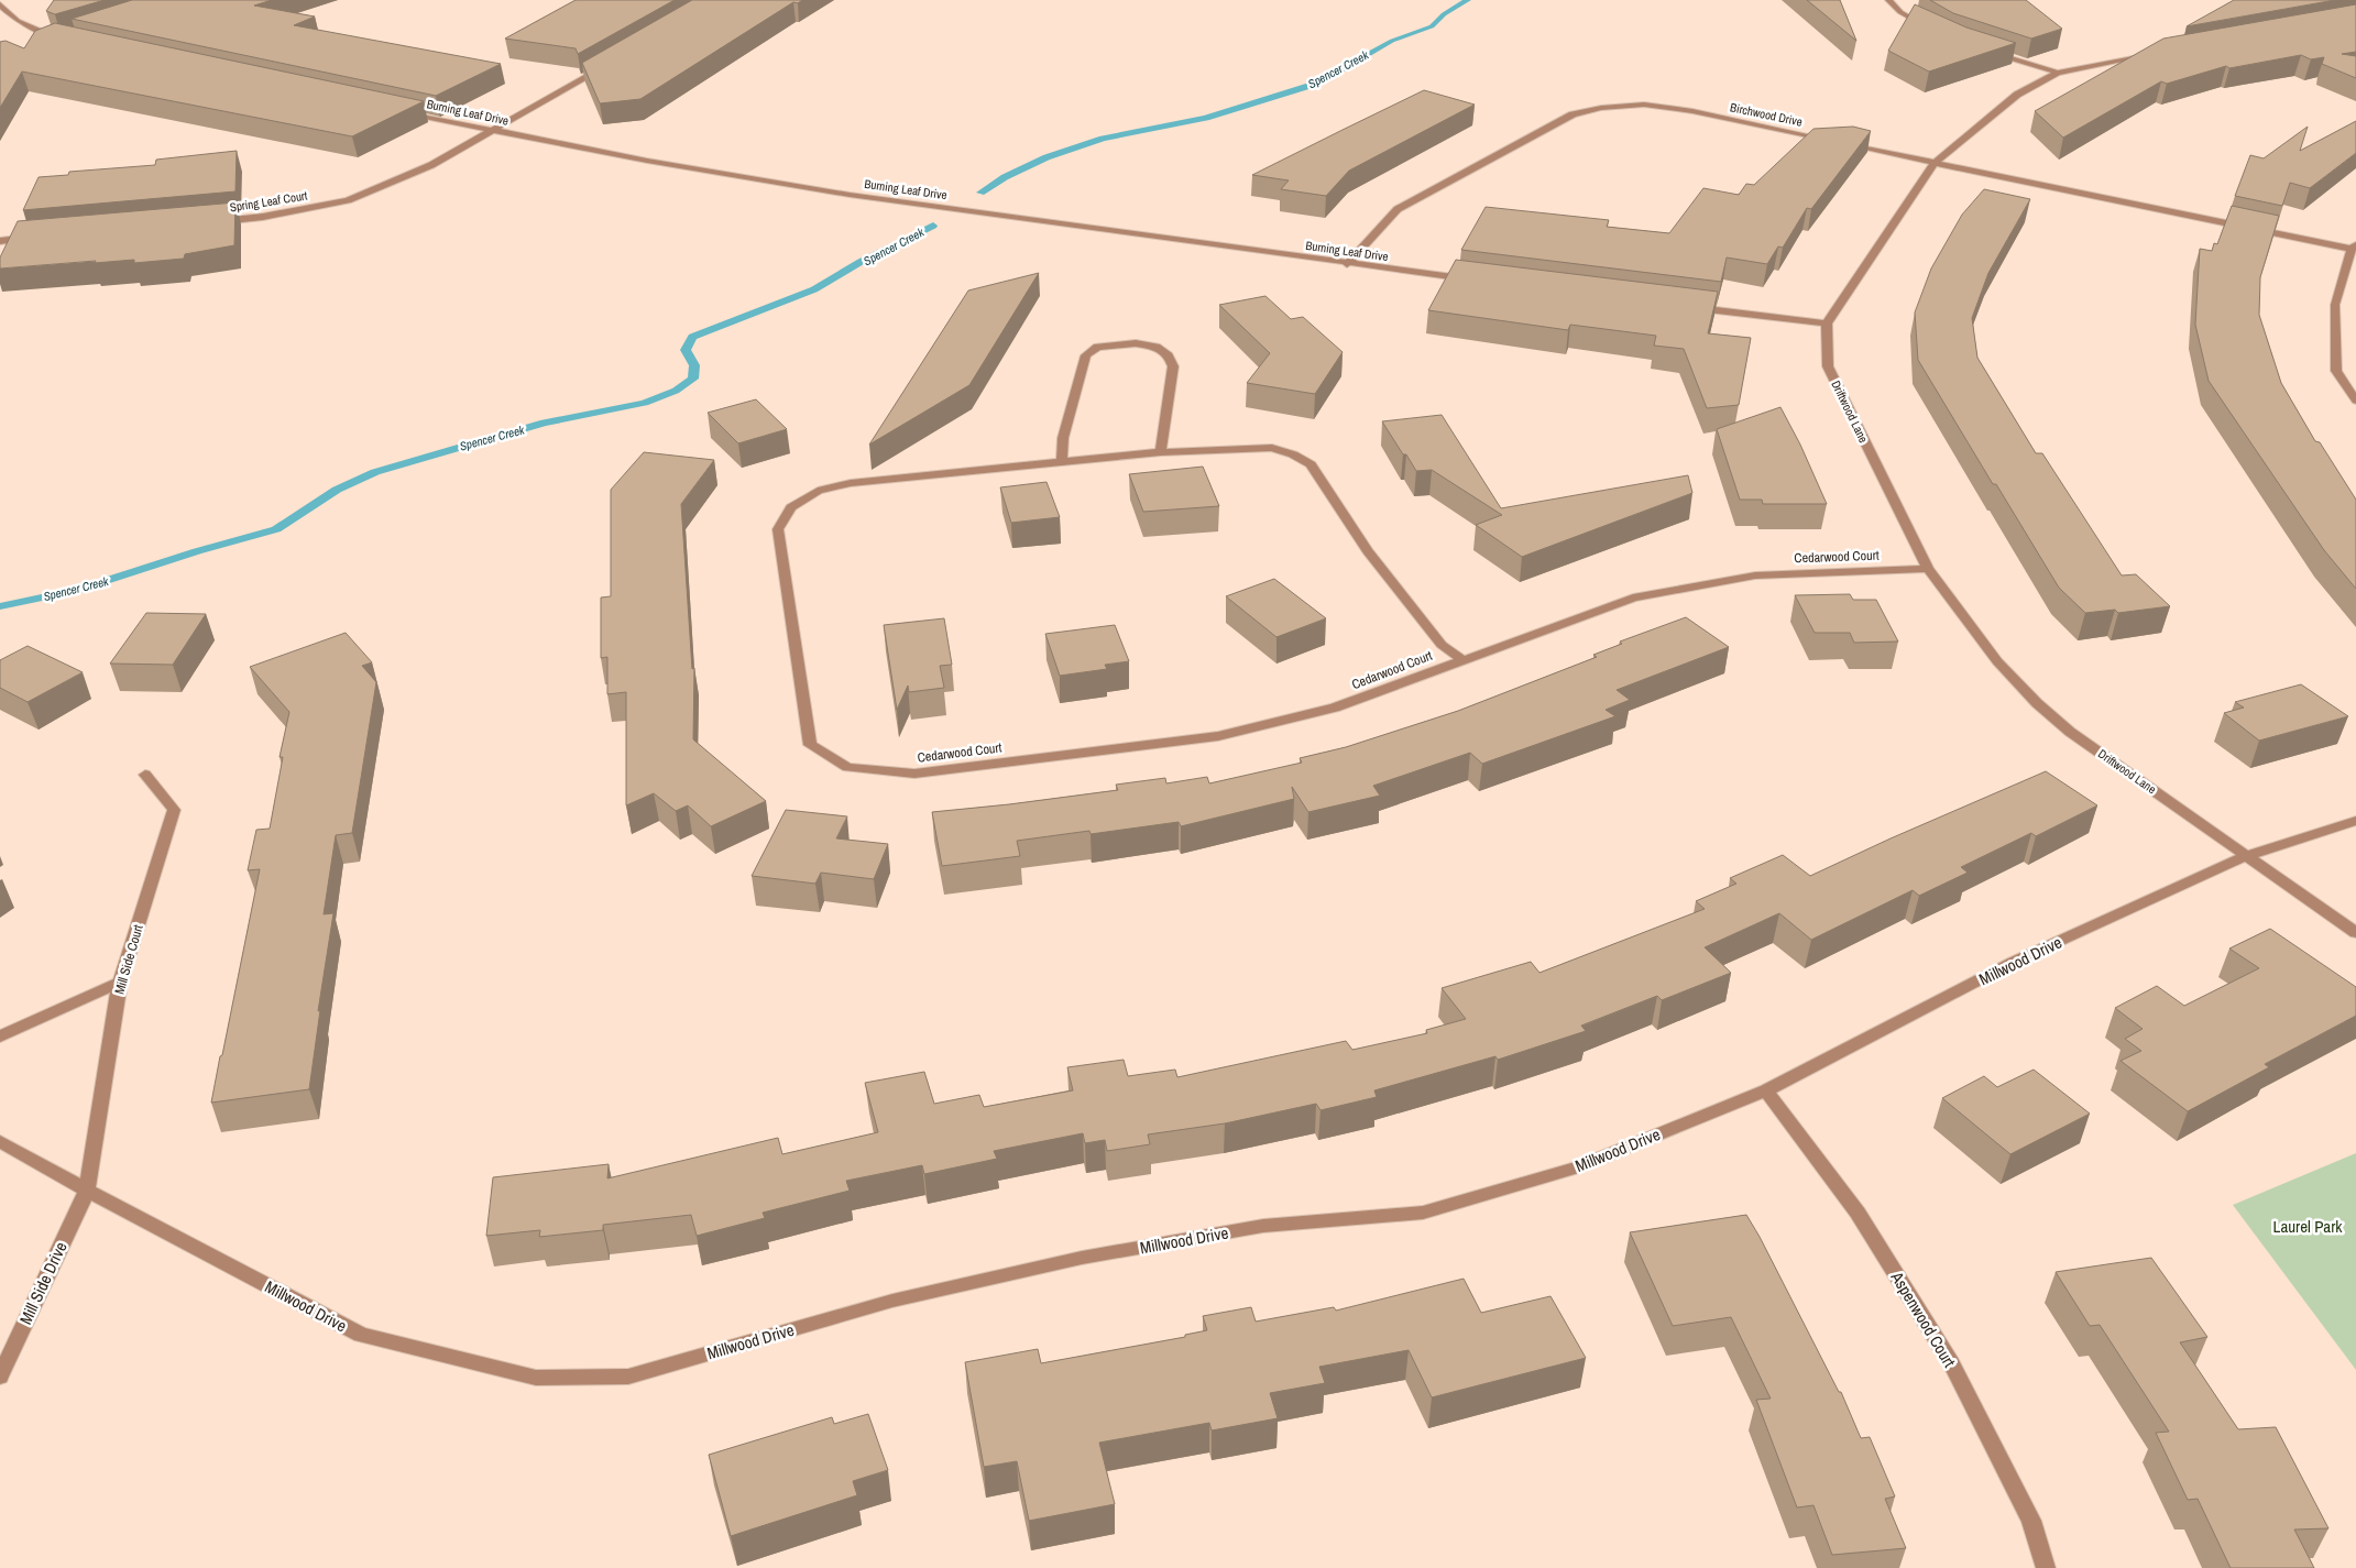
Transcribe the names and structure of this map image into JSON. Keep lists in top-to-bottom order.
{
  "streets": {
    "street": [
      "Burning Leaf Drive",
      "Birchwood Drive",
      "Spring Leaf Court",
      "Driftwood Lane",
      "Cedarwood Court",
      "Mill Side Court",
      "Millwood Drive",
      "Mill Side Drive",
      "Aspenwood Court"
    ]
  },
  "crossings": [
    ["Burning Leaf Drive", "Birchwood Drive"],
    ["Burning Leaf Drive", "Spring Leaf Court"],
    ["Driftwood Lane", "Cedarwood Court"],
    ["Driftwood Lane", "Millwood Drive"],
    ["Mill Side Court", "Millwood Drive"],
    ["Mill Side Court", "Mill Side Drive"],
    ["Millwood Drive", "Mill Side Drive"],
    ["Millwood Drive", "Aspenwood Court"]
  ],
  "water": ["Spencer Creek"],
  "parks": ["Laurel Park"]
}
